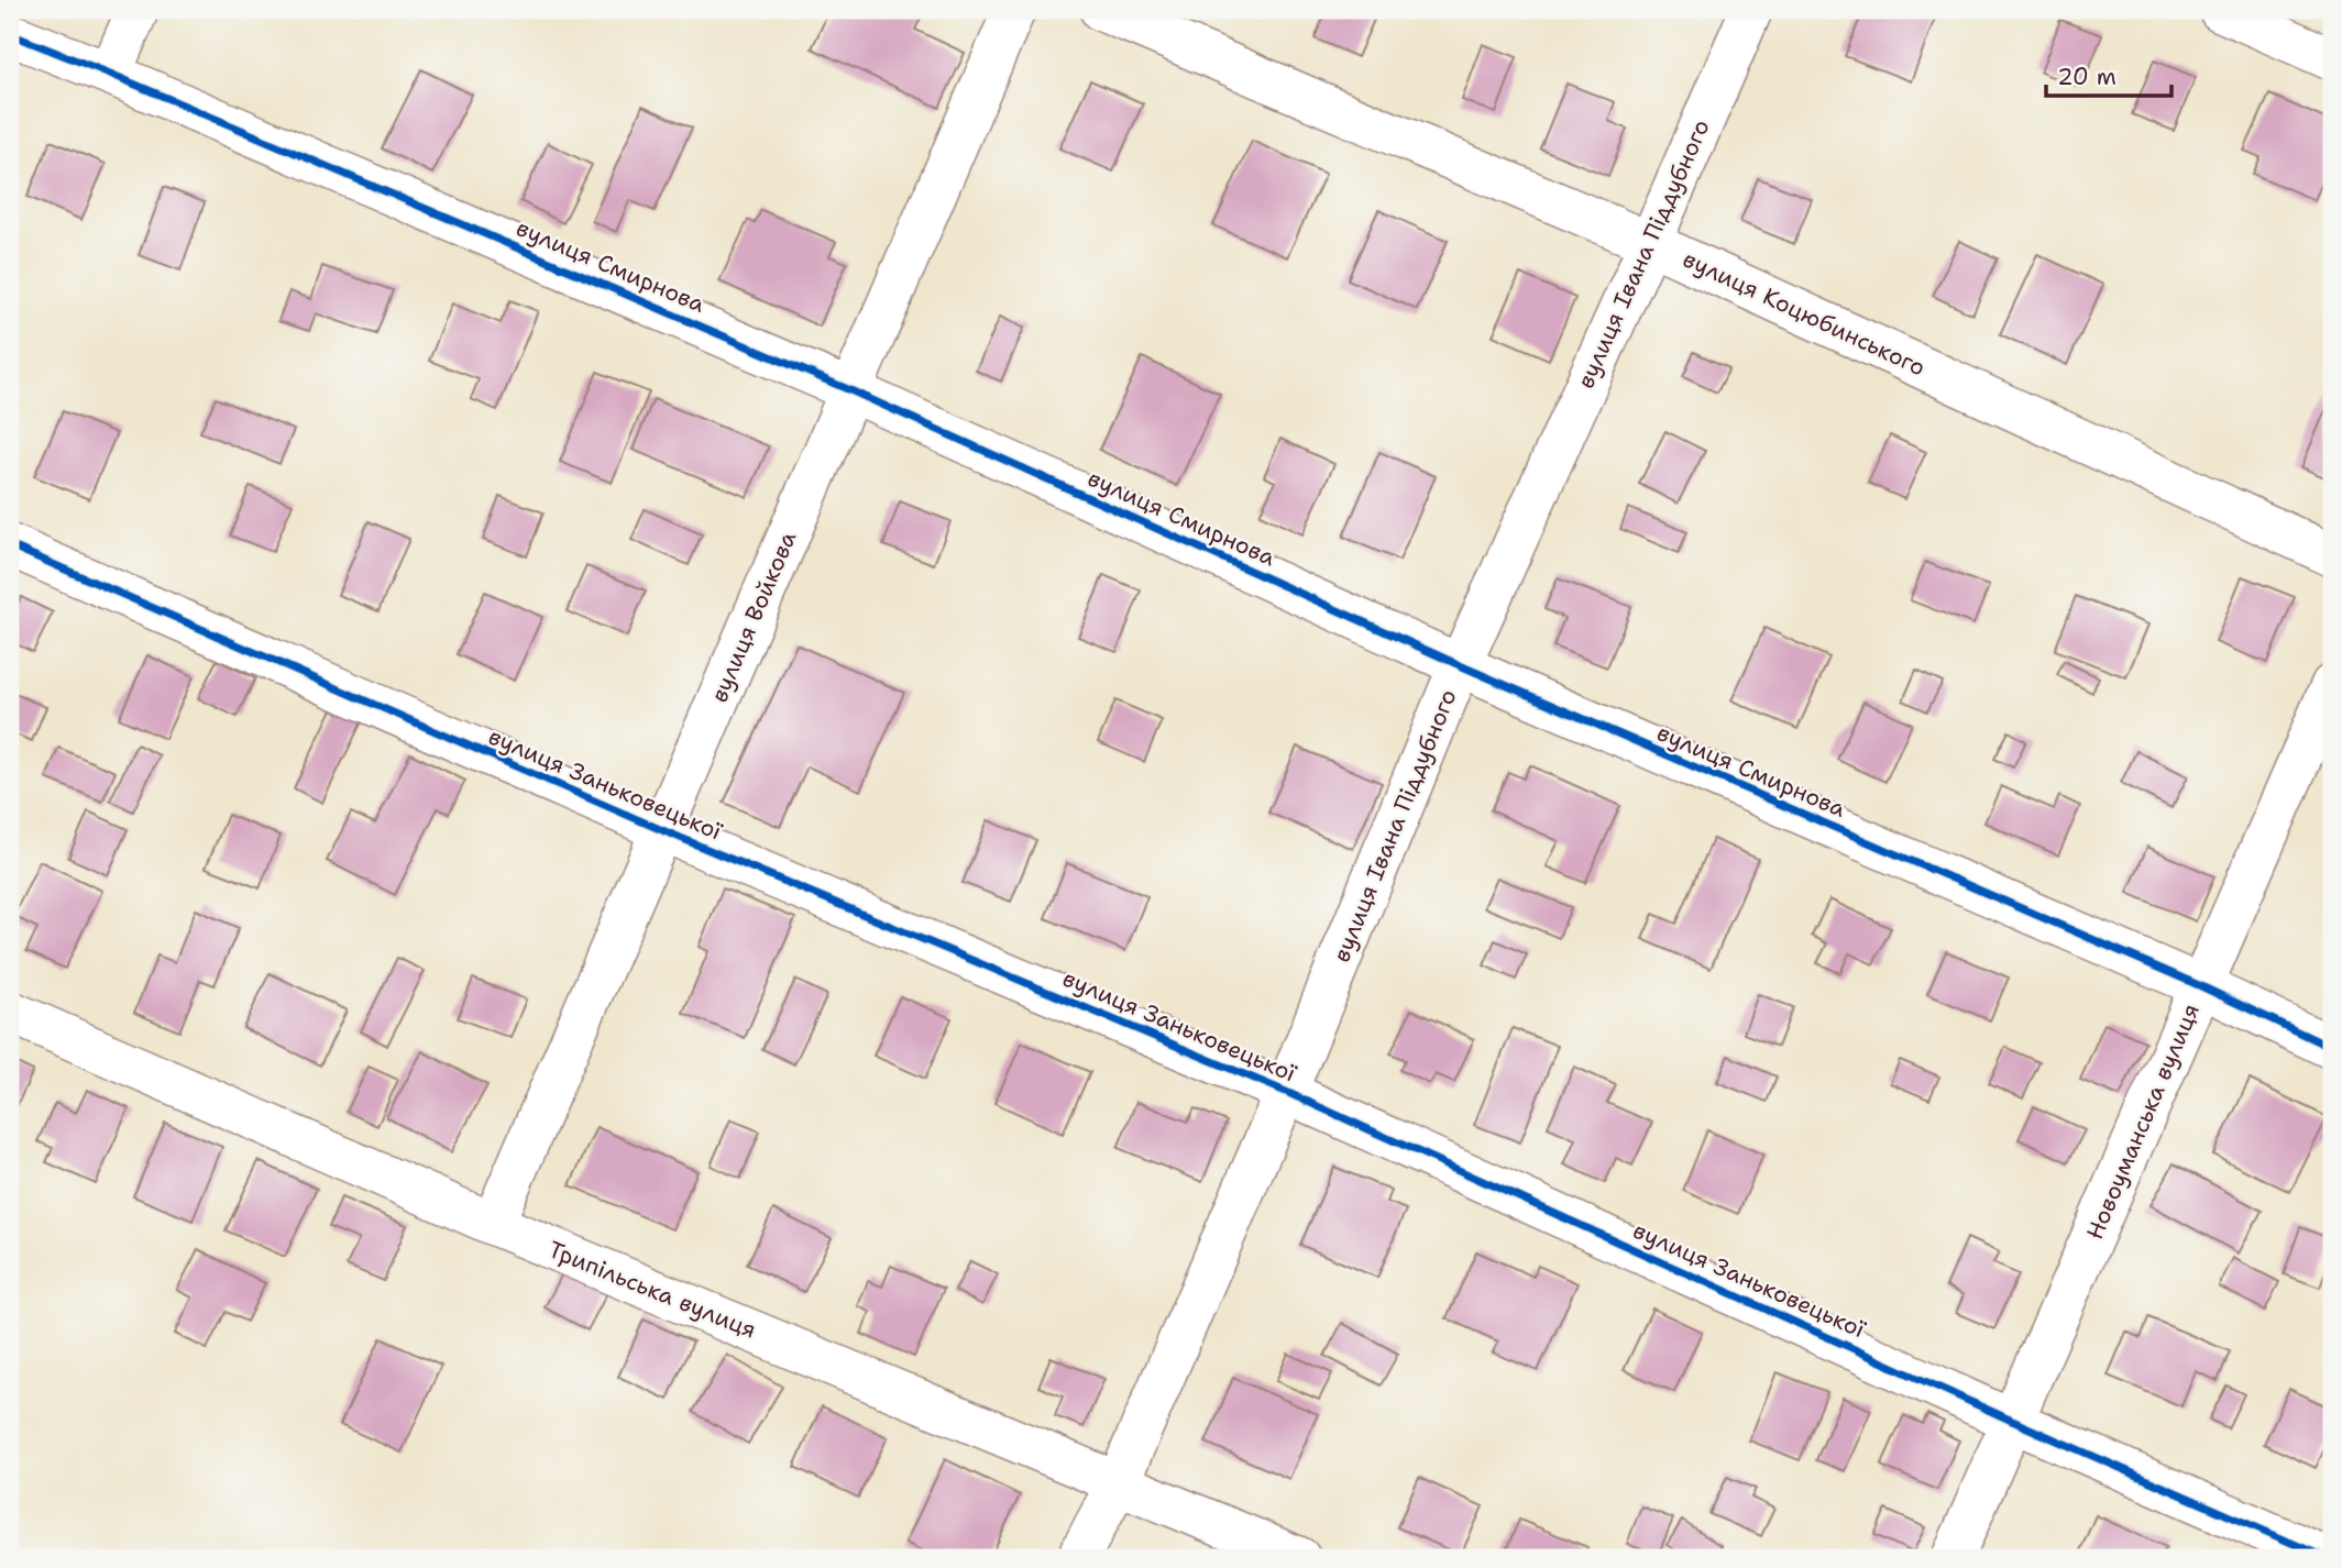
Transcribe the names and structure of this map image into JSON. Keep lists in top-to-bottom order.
{
  "streets": {
    "street": [
      "вулиця Івана Піддубного",
      "вулиця Смирнова",
      "вулиця Коцюбинського",
      "вулиця Войкова",
      "вулиця Заньковецької",
      "Новоуманська вулиця",
      "Трипільська вулиця"
    ]
  },
  "crossings": [
    ["вулиця Івана Піддубного", "вулиця Смирнова"],
    ["вулиця Івана Піддубного", "вулиця Коцюбинського"],
    ["вулиця Івана Піддубного", "вулиця Заньковецької"],
    ["вулиця Івана Піддубного", "Трипільська вулиця"],
    ["вулиця Смирнова", "вулиця Войкова"],
    ["вулиця Смирнова", "Новоуманська вулиця"],
    ["вулиця Войкова", "вулиця Заньковецької"],
    ["вулиця Войкова", "Трипільська вулиця"],
    ["вулиця Заньковецької", "Новоуманська вулиця"]
  ],
  "scale_bar": "20 m"
}
